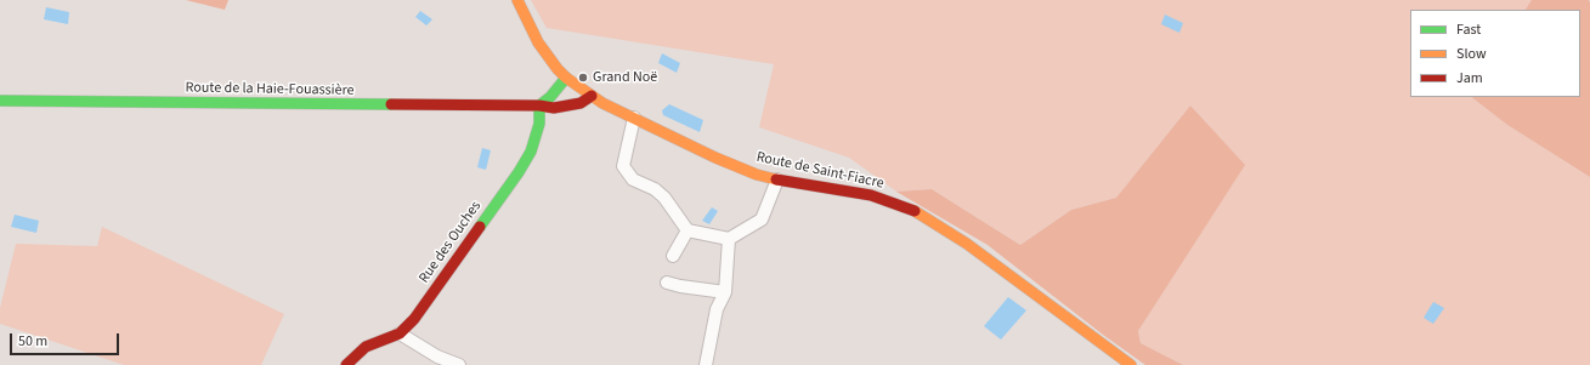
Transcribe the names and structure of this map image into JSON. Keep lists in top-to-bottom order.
{
  "streets": {
    "street": ["Route de la Haie-Fouassière", "Route de Saint-Fiacre", "Rue des Ouches"]
  },
  "crossings": [
    ["Route de la Haie-Fouassière", "Route de Saint-Fiacre"],
    ["Route de la Haie-Fouassière", "Rue des Ouches"]
  ],
  "places": ["Grand Noë"],
  "legend": ["Fast", "Slow", "Jam"],
  "scale_bar": "50 m"
}
